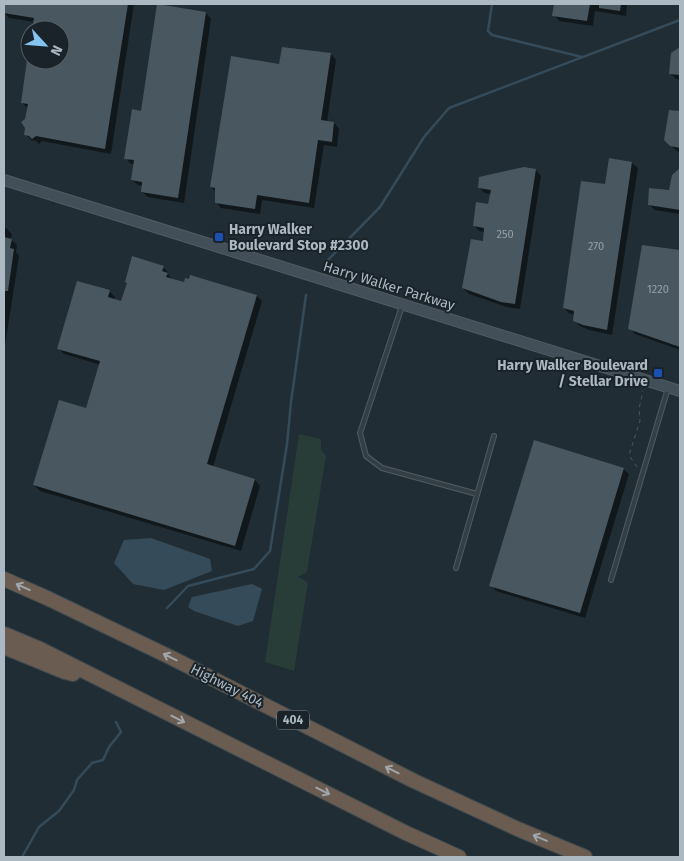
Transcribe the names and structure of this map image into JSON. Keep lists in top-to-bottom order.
{
  "streets": {
    "highway": ["Highway 404", "404"],
    "street": ["Harry Walker Parkway"]
  },
  "places": {
    "transit": ["Harry Walker Boulevard Stop #2300", "Harry Walker Boulevard / Stellar Drive"]
  },
  "house_numbers": ["250", "270", "1220"],
  "north": "bottom right"
}
